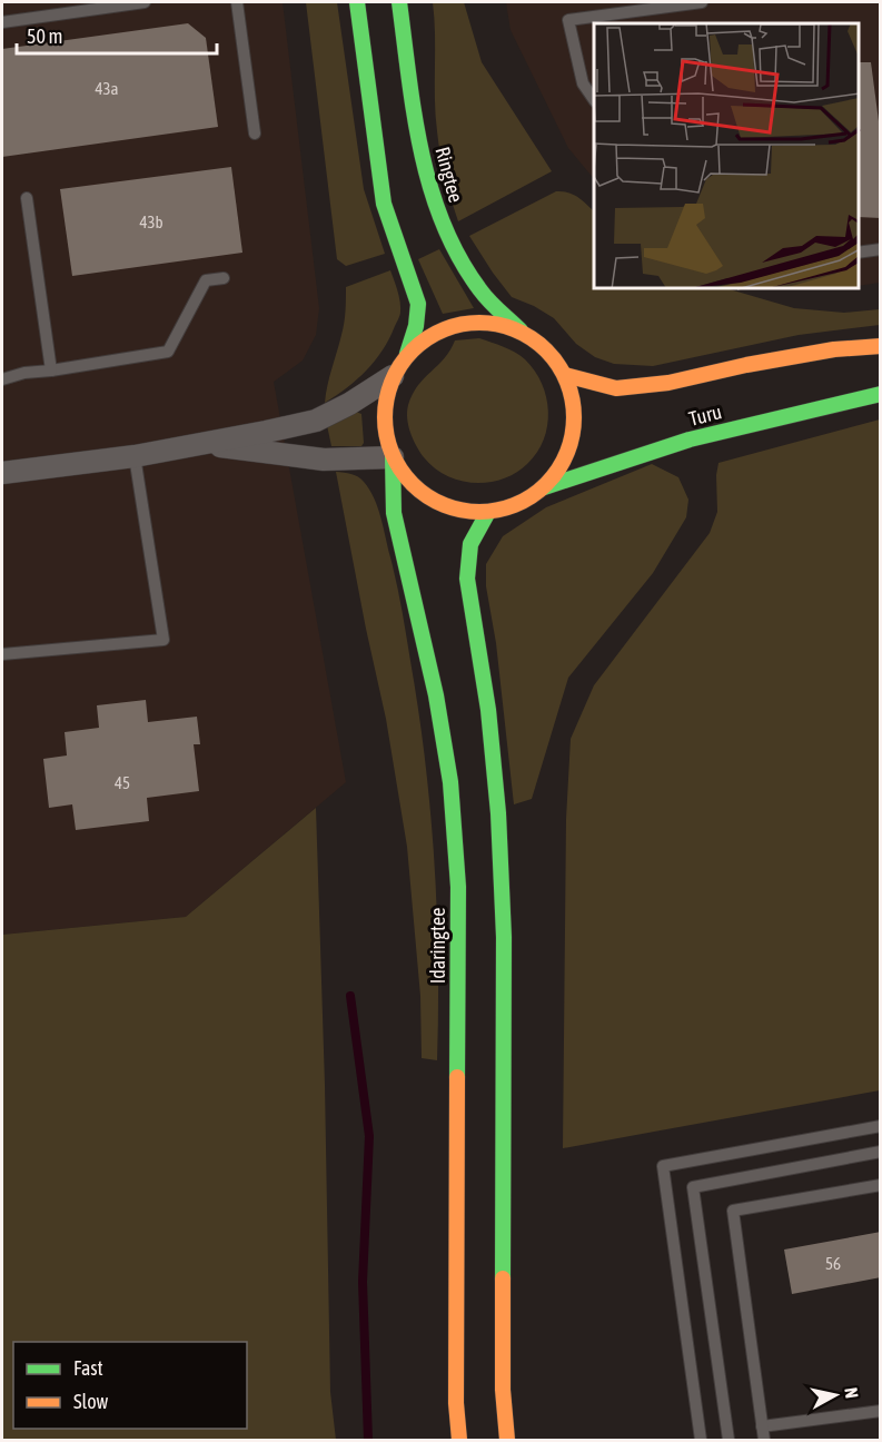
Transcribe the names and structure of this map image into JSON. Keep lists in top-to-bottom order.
{
  "streets": {
    "main road": ["Ringtee", "Turu", "Idaringtee"]
  },
  "crossings": [
    ["Ringtee", "Turu"],
    ["Ringtee", "Idaringtee"],
    ["Turu", "Idaringtee"]
  ],
  "house_numbers": [
    "43a",
    "43b",
    "45",
    "56"
  ],
  "legend": ["Fast", "Slow"],
  "scale_bar": "50 m",
  "north": "right"
}
